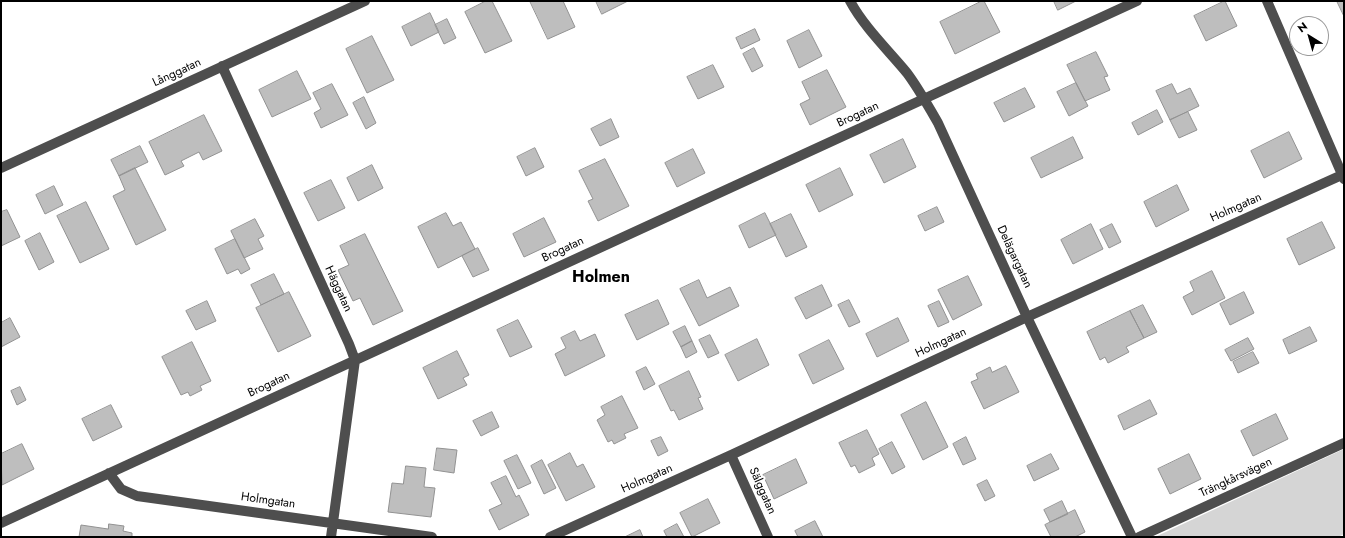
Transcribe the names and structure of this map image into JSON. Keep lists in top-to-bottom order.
{
  "streets": {
    "street": [
      "Långgatan",
      "Brogatan",
      "Holmgatan",
      "Delägargatan",
      "Häggatan",
      "Trängkårsvägen",
      "Sälggatan"
    ]
  },
  "crossings": [
    ["Långgatan", "Häggatan"],
    ["Brogatan", "Holmgatan"],
    ["Brogatan", "Delägargatan"],
    ["Brogatan", "Häggatan"],
    ["Holmgatan", "Delägargatan"],
    ["Holmgatan", "Häggatan"],
    ["Holmgatan", "Sälggatan"]
  ],
  "districts": ["Holmen"],
  "north": "top left"
}
